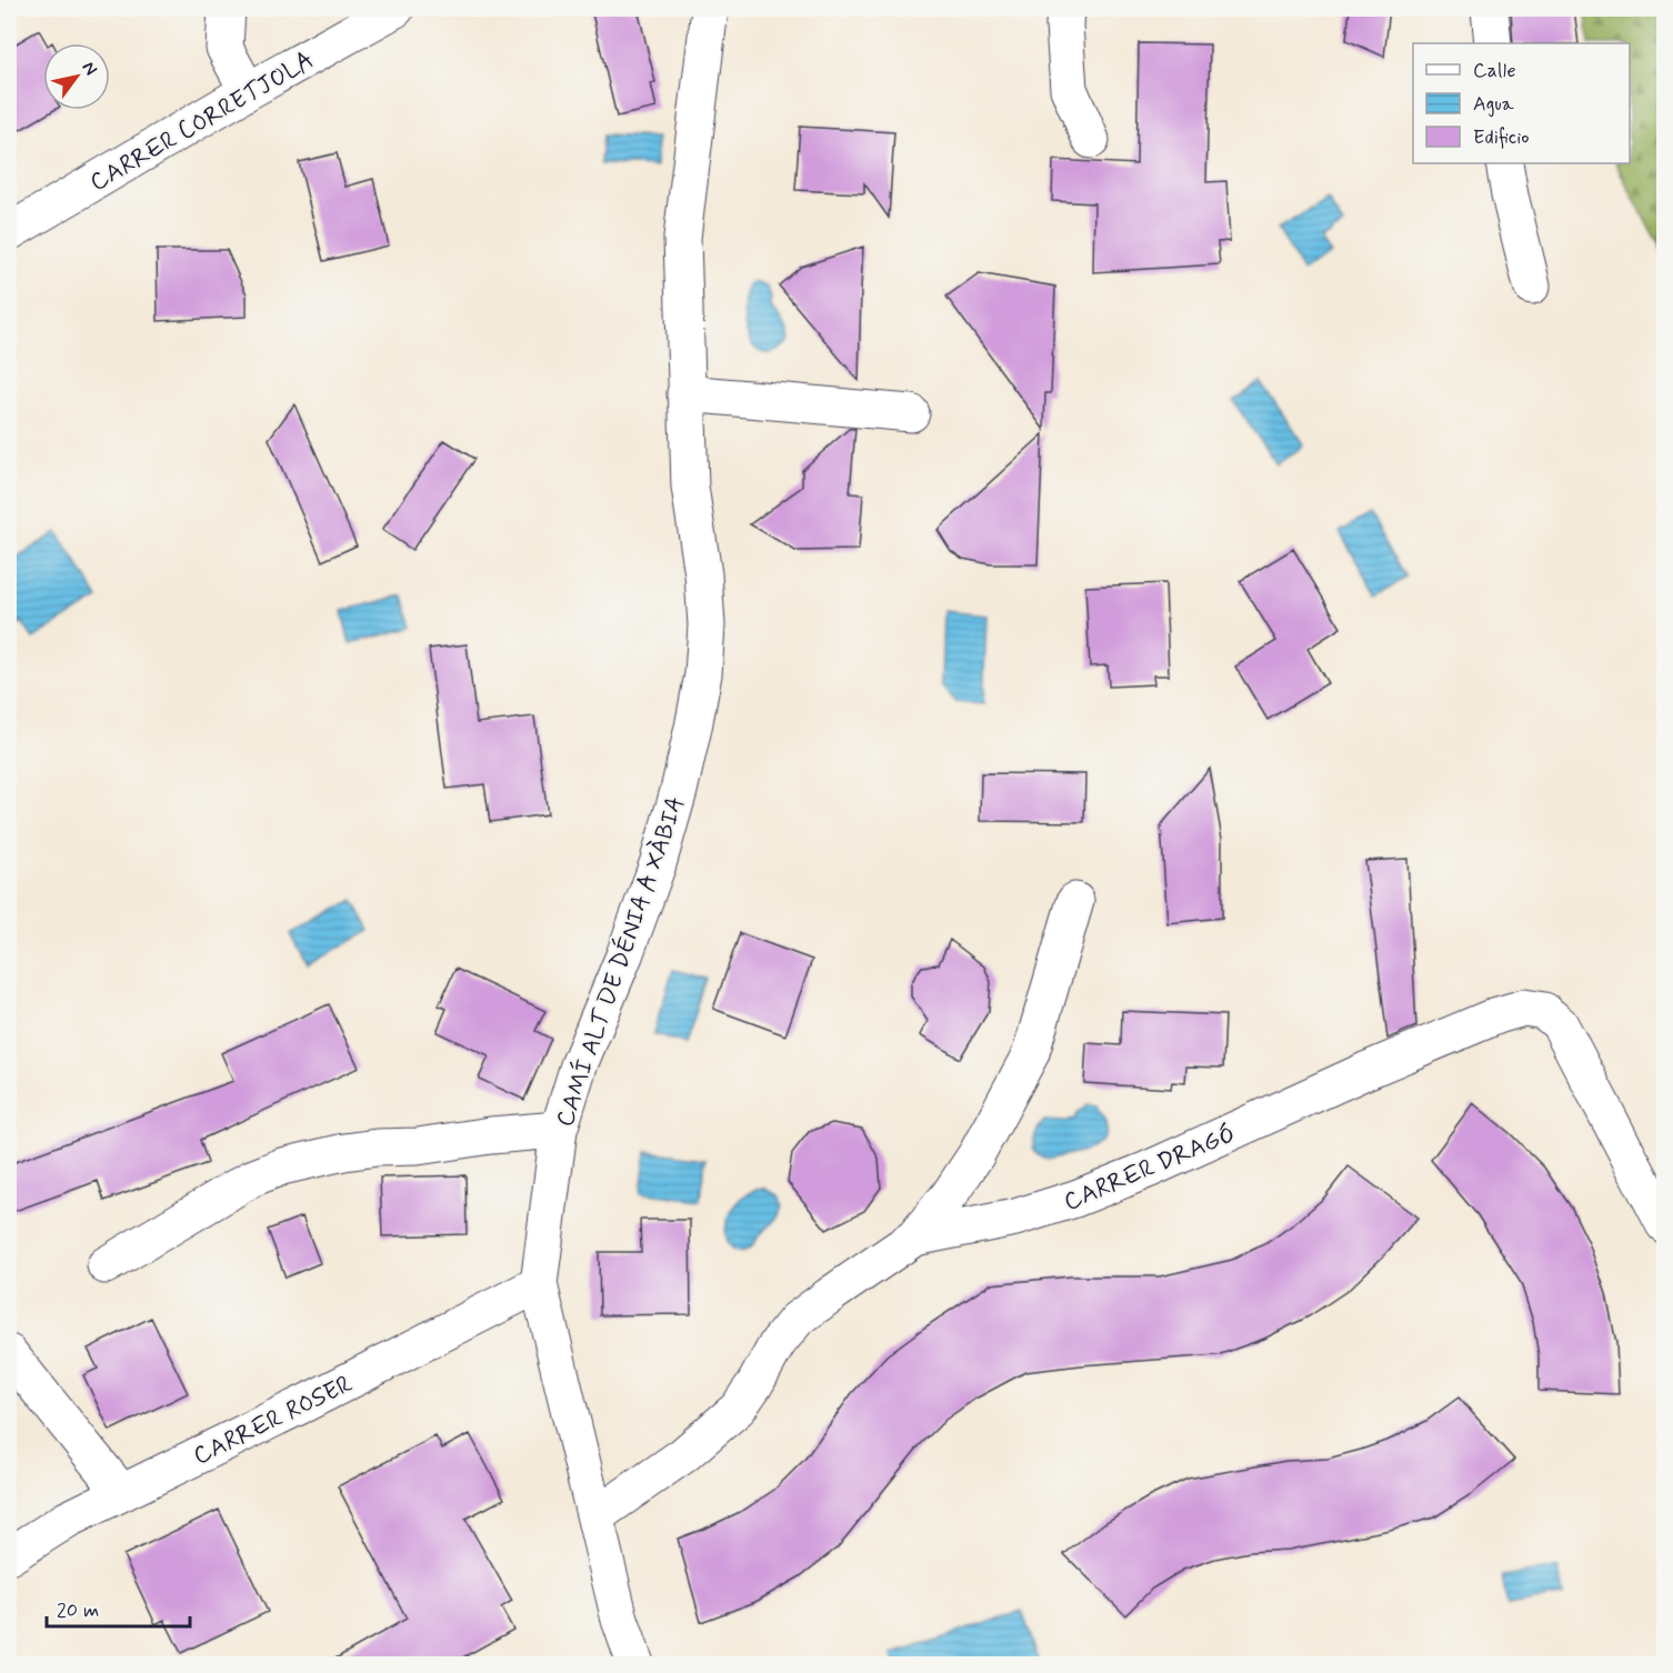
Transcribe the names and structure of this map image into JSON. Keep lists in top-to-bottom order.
{
  "streets": {
    "street": [
      "CARRER CORRETJOLA",
      "CAMÍ ALT DE DÉNIA A XÀBIA",
      "CARRER DRAGÓ",
      "CARRER ROSER"
    ]
  },
  "crossings": [
    ["CAMÍ ALT DE DÉNIA A XÀBIA", "CARRER DRAGÓ"],
    ["CAMÍ ALT DE DÉNIA A XÀBIA", "CARRER ROSER"]
  ],
  "legend": ["Calle", "Agua", "Edificio"],
  "scale_bar": "20 m",
  "north": "top right"
}
